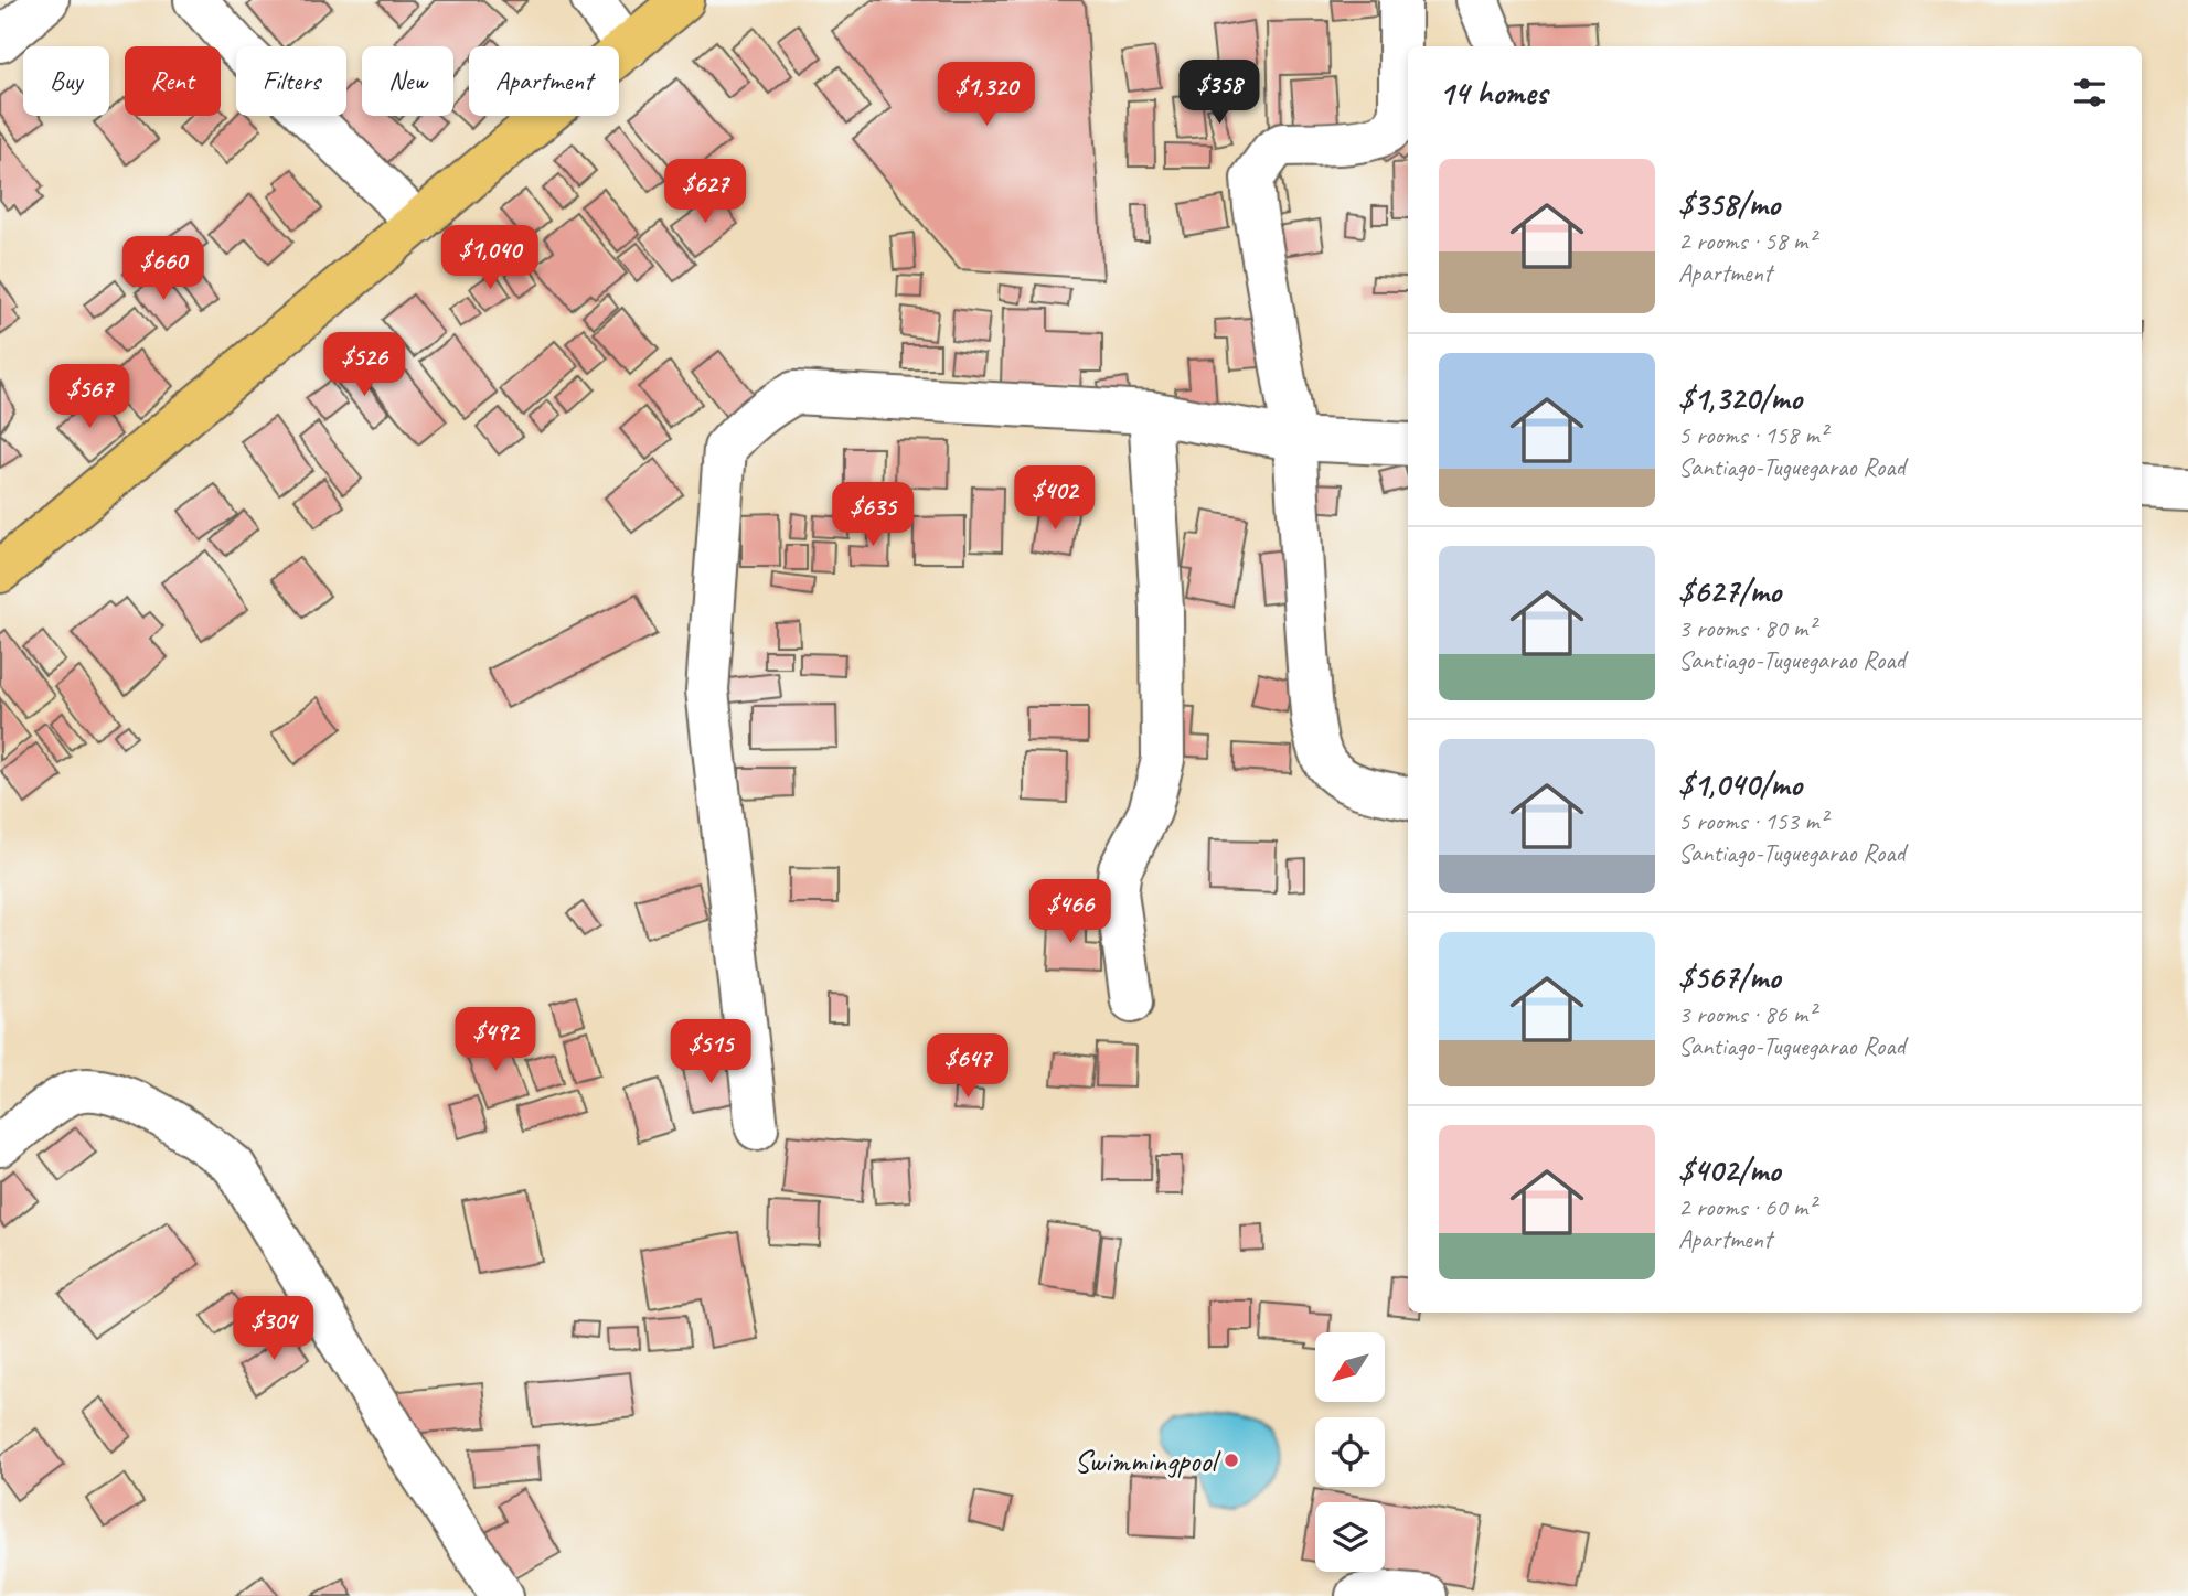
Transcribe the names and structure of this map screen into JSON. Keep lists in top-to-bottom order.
{
  "places": ["Swimmingpool"],
  "north": "bottom left",
  "page": {
    "chip": [
      "Buy",
      "Rent",
      "Filters",
      "New",
      "Apartment"
    ],
    "heading": "14 homes",
    "price": [
      "$358",
      "$1,320",
      "$627",
      "$1,040",
      "$660",
      "$526",
      "$567",
      "$402",
      "$635",
      "$466",
      "$492",
      "$515",
      "$647",
      "$304"
    ],
    "list": [
      {
        "name": "$358/mo",
        "note": "2 rooms · 58 m² · Apartment"
      },
      {
        "name": "$1,320/mo",
        "note": "5 rooms · 158 m² · Santiago-Tuguegarao Road"
      },
      {
        "name": "$627/mo",
        "note": "3 rooms · 80 m² · Santiago-Tuguegarao Road"
      },
      {
        "name": "$1,040/mo",
        "note": "5 rooms · 153 m² · Santiago-Tuguegarao Road"
      },
      {
        "name": "$567/mo",
        "note": "3 rooms · 86 m² · Santiago-Tuguegarao Road"
      },
      {
        "name": "$402/mo",
        "note": "2 rooms · 60 m² · Apartment"
      }
    ]
  }
}
